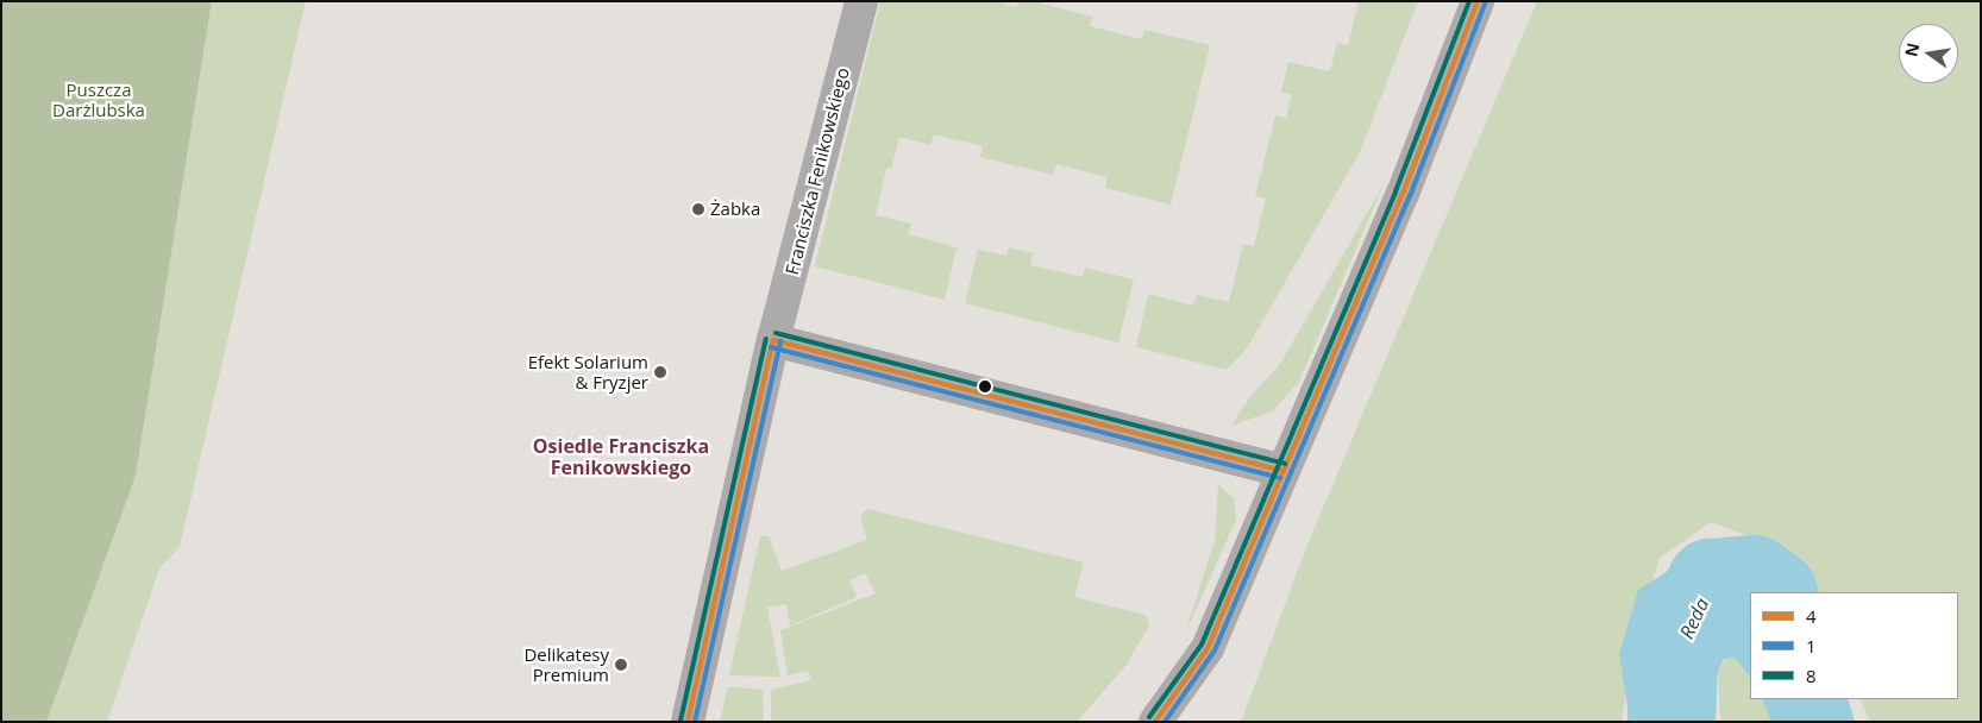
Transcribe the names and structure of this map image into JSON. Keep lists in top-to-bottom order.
{
  "streets": {
    "street": ["Franciszka Fenikowskiego"]
  },
  "districts": ["Osiedle Franciszka Fenikowskiego"],
  "water": ["Reda"],
  "parks": ["Puszcza Darżlubska"],
  "places": ["Żabka", "Efekt Solarium & Fryzjer", "Delikatesy Premium"],
  "lines": ["transit line 4", "transit line 8", "transit line 1"],
  "legend": ["4", "1", "8"],
  "north": "left"
}
